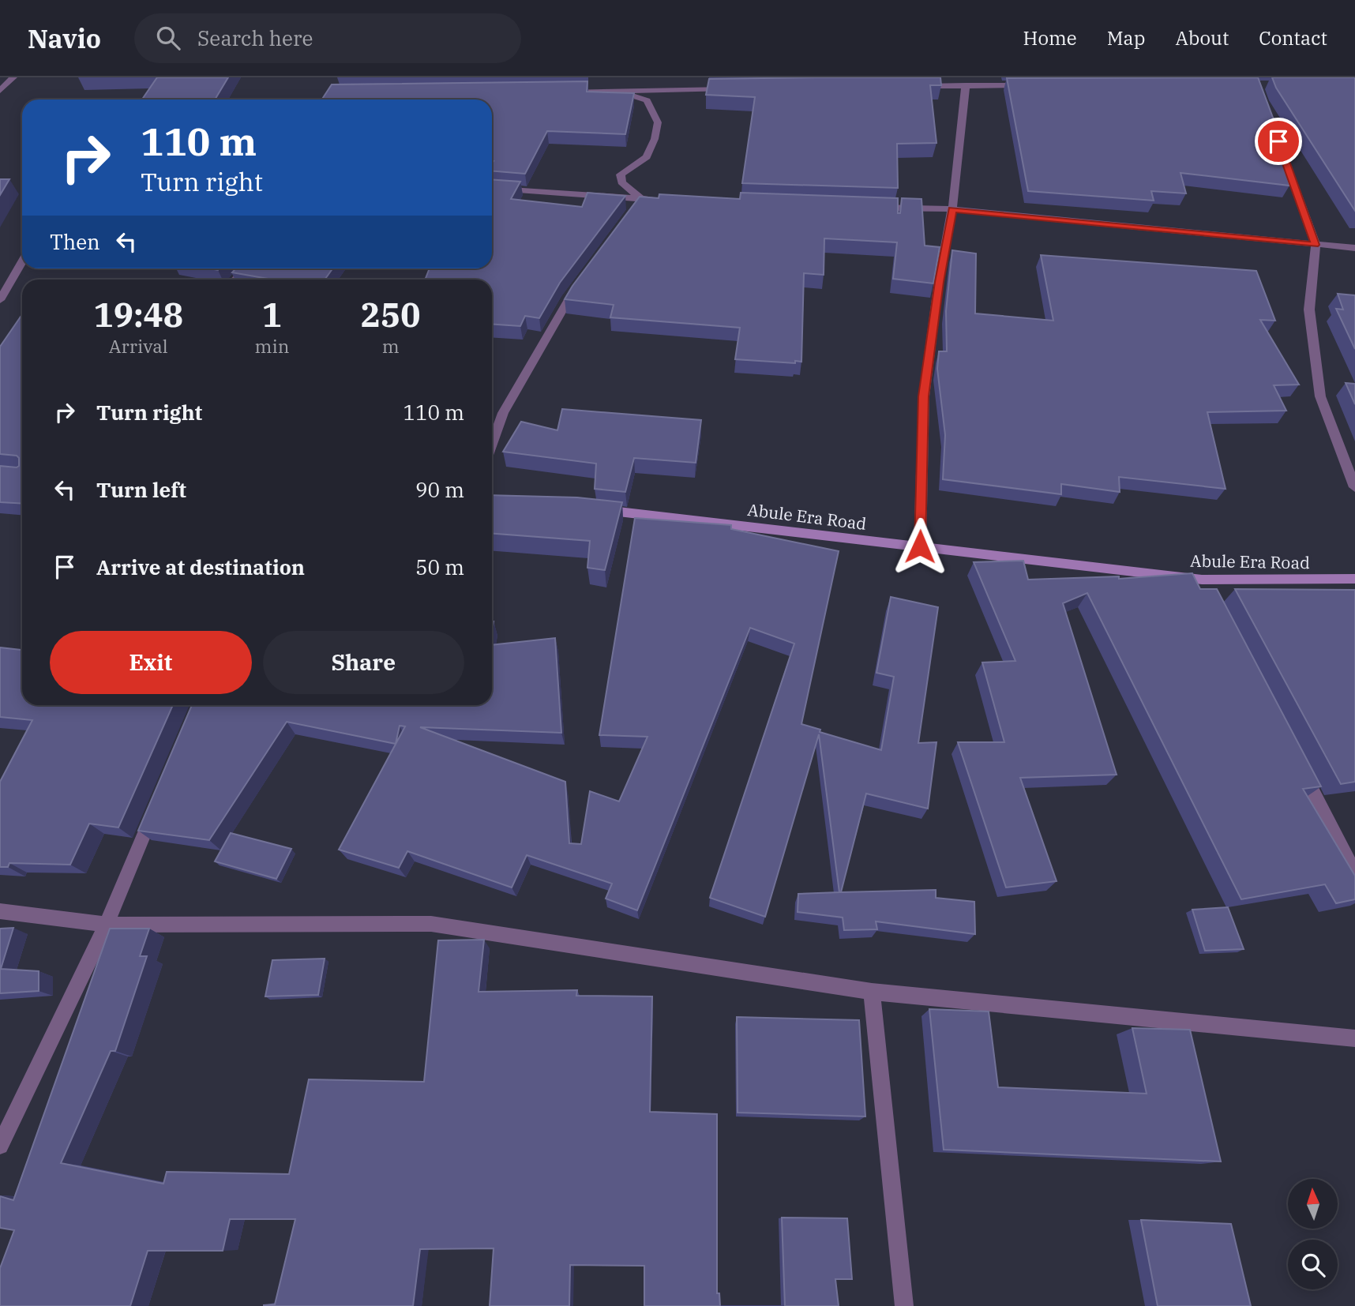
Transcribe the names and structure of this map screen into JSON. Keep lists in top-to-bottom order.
{
  "streets": {
    "street": ["Abule Era Road"]
  },
  "north": "top",
  "page": {
    "header": "Navio",
    "search": "Search here",
    "nav": [
      "Home",
      "Map",
      "About",
      "Contact"
    ],
    "turn": ["110 m", "Turn right"],
    "then": "Then",
    "eta": [
      "19:48",
      "Arrival",
      "1",
      "min",
      "250",
      "m"
    ],
    "list": [
      {
        "name": "Turn right",
        "value": "110 m"
      },
      {
        "name": "Turn left",
        "value": "90 m"
      },
      {
        "name": "Arrive at destination",
        "value": "50 m"
      }
    ],
    "buttons": ["Exit", "Share"]
  }
}
